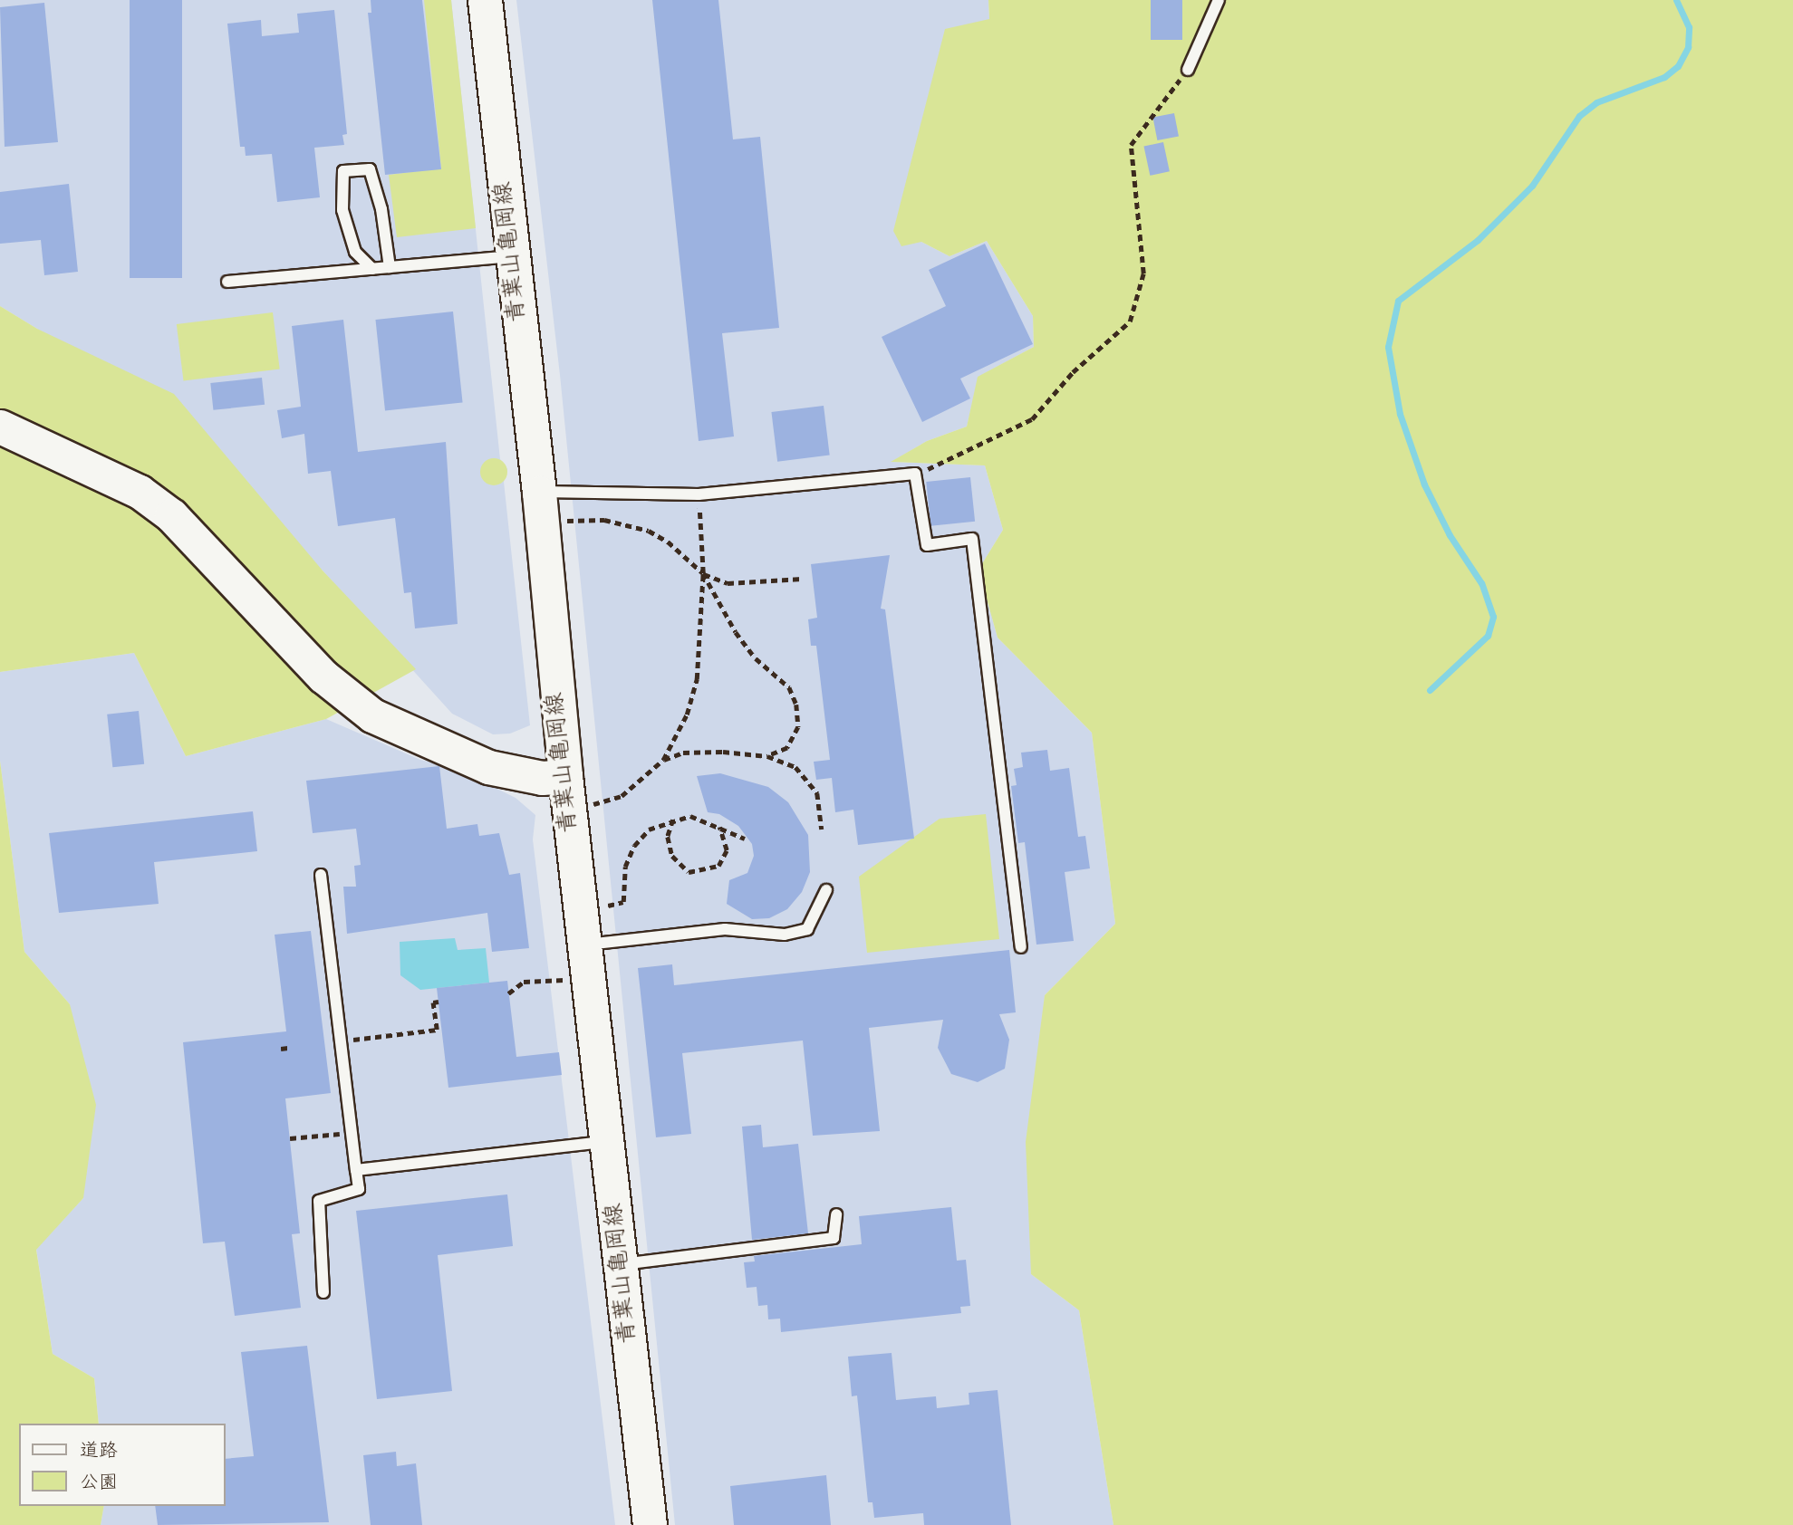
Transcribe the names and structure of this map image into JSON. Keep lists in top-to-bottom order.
{
  "streets": {
    "street": ["青葉山亀岡線"]
  },
  "legend": ["道路", "公園"]
}
